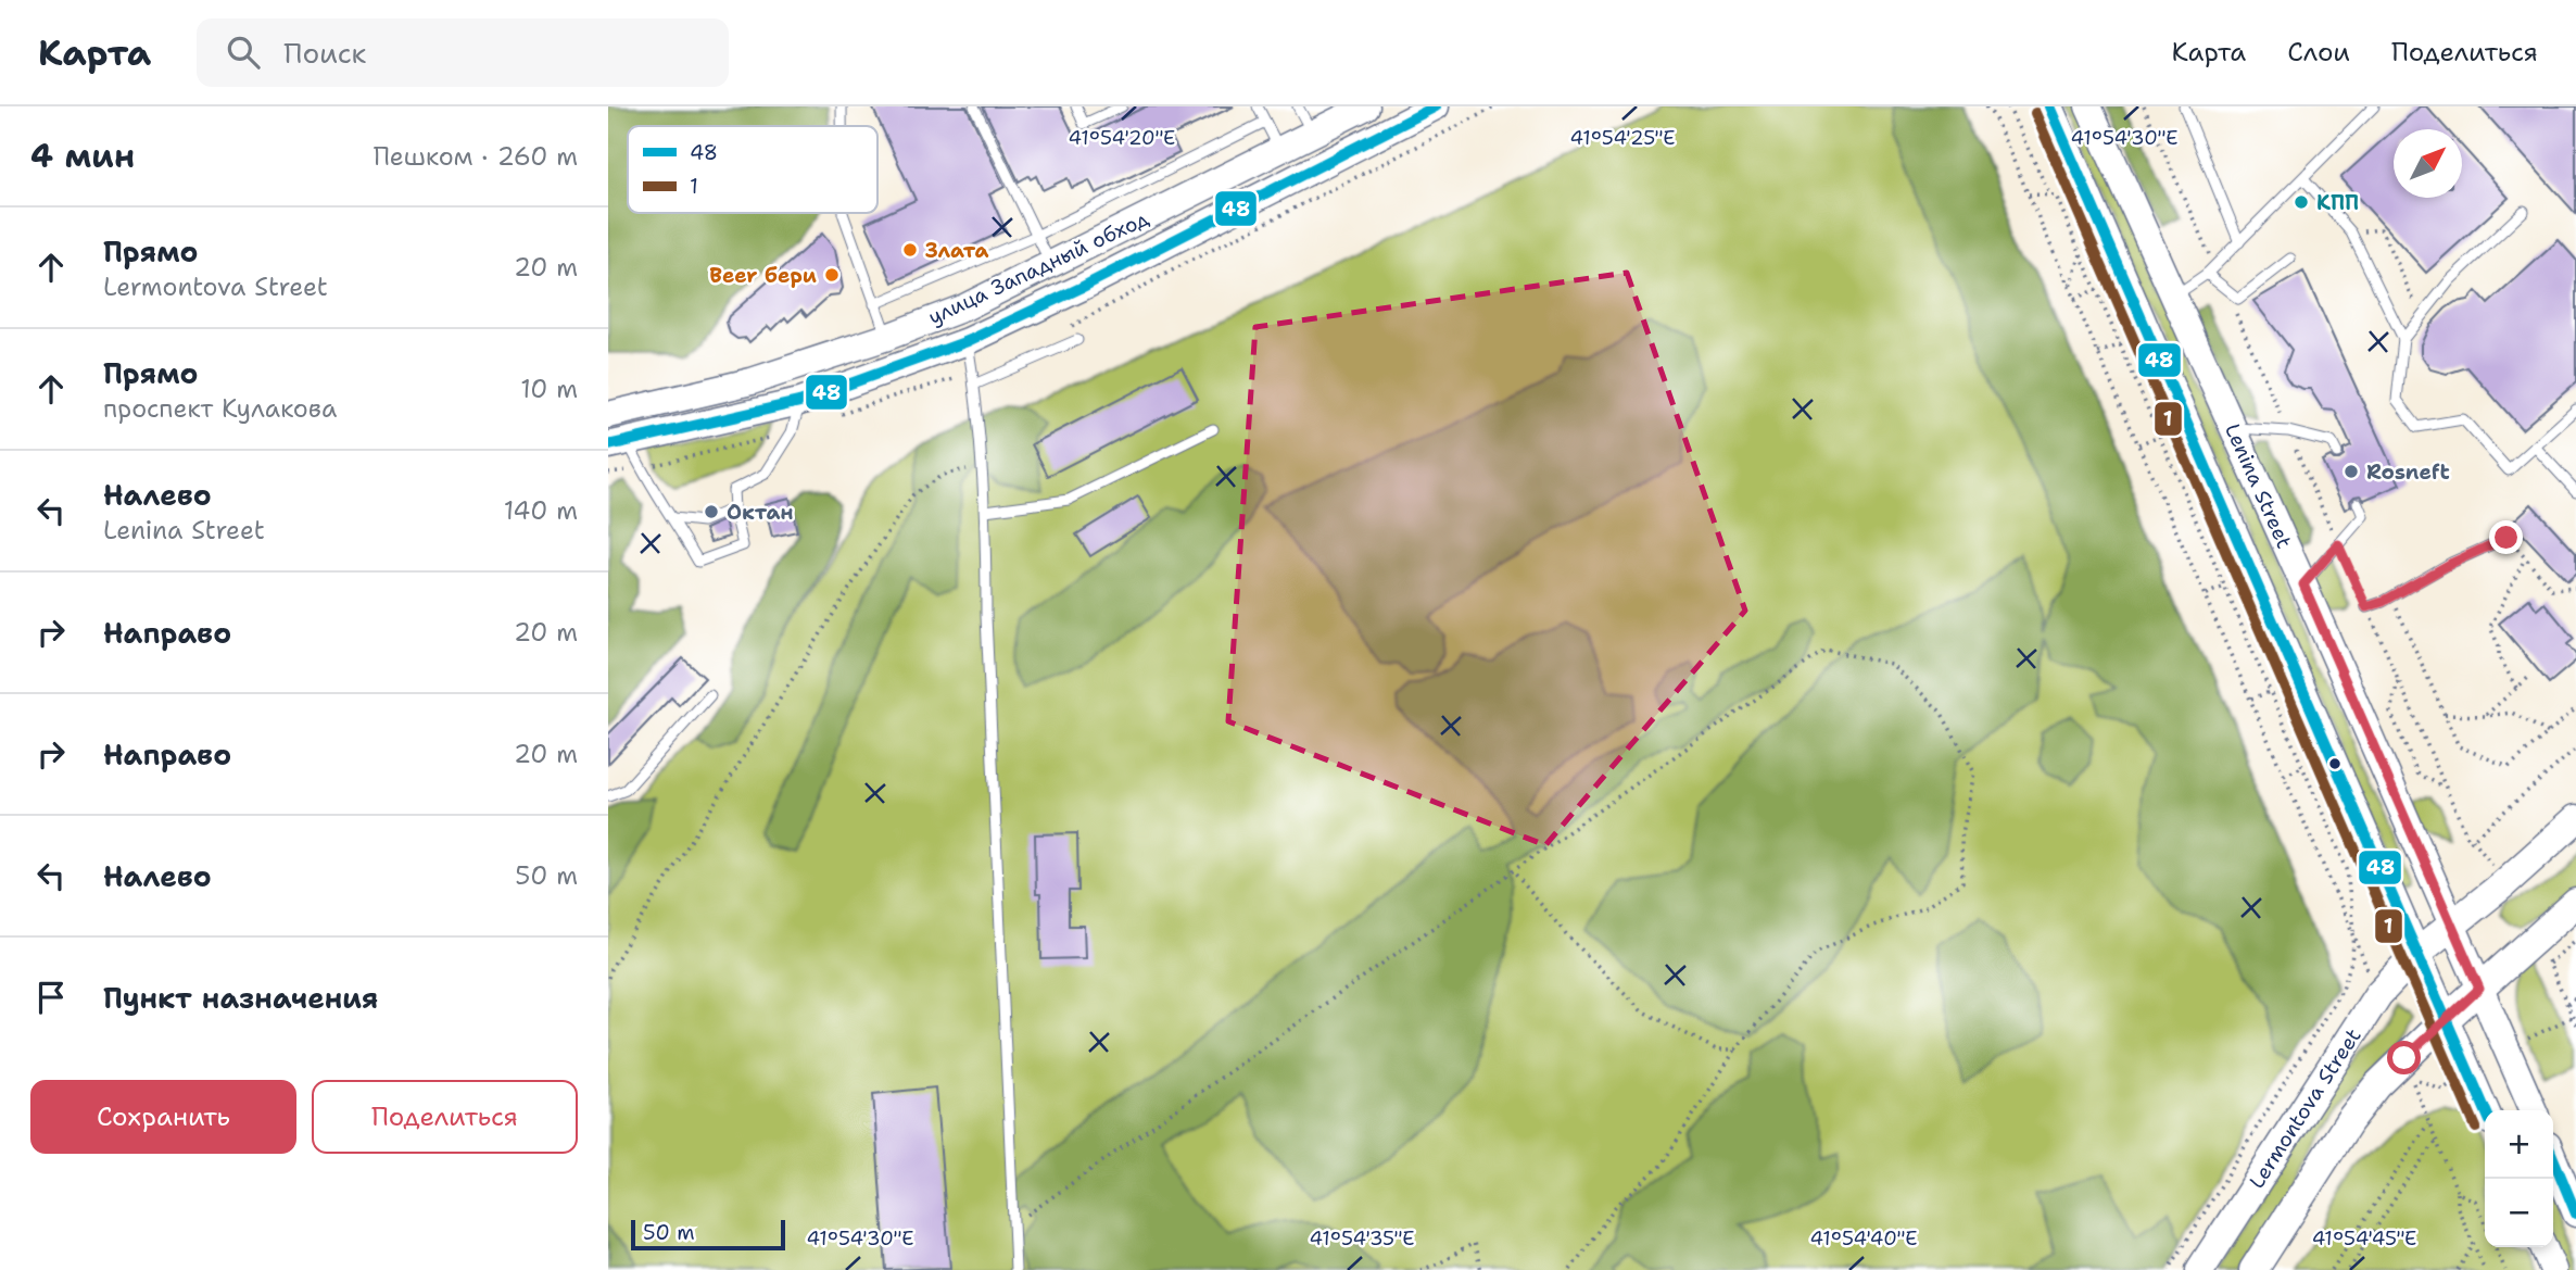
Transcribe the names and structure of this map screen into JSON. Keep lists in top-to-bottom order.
{
  "streets": {
    "main road": ["улица Западный обход", "Lenina Street", "Lermontova Street"]
  },
  "crossings": [
    ["Lenina Street", "Lermontova Street"]
  ],
  "places": [
    "КПП",
    "Злата",
    "Beer бери",
    "Rosneft",
    "Октан"
  ],
  "lines": ["transit line 48", "transit line 1"],
  "legend": ["48", "1"],
  "scale_bar": "50 m",
  "north": "top right",
  "page": {
    "header": "Карта",
    "search": "Поиск",
    "nav": ["Карта", "Слои", "Поделиться"],
    "heading": ["4 мин", "Пешком · 260 m"],
    "list": [
      ["Прямо", "Lermontova Street", "20 m"],
      ["Прямо", "проспект Кулакова", "10 m"],
      ["Налево", "Lenina Street", "140 m"],
      ["Направо", "20 m"],
      ["Направо", "20 m"],
      ["Налево", "50 m"],
      "Пункт назначения"
    ],
    "buttons": ["Сохранить", "Поделиться"],
    "map_buttons": ["+", "−"],
    "scale": "50 m"
  },
  "coordinates": [
    "41°54'20\"E",
    "41°54'25\"E",
    "41°54'30\"E",
    "41°54'35\"E",
    "41°54'40\"E",
    "41°54'45\"E"
  ]
}
